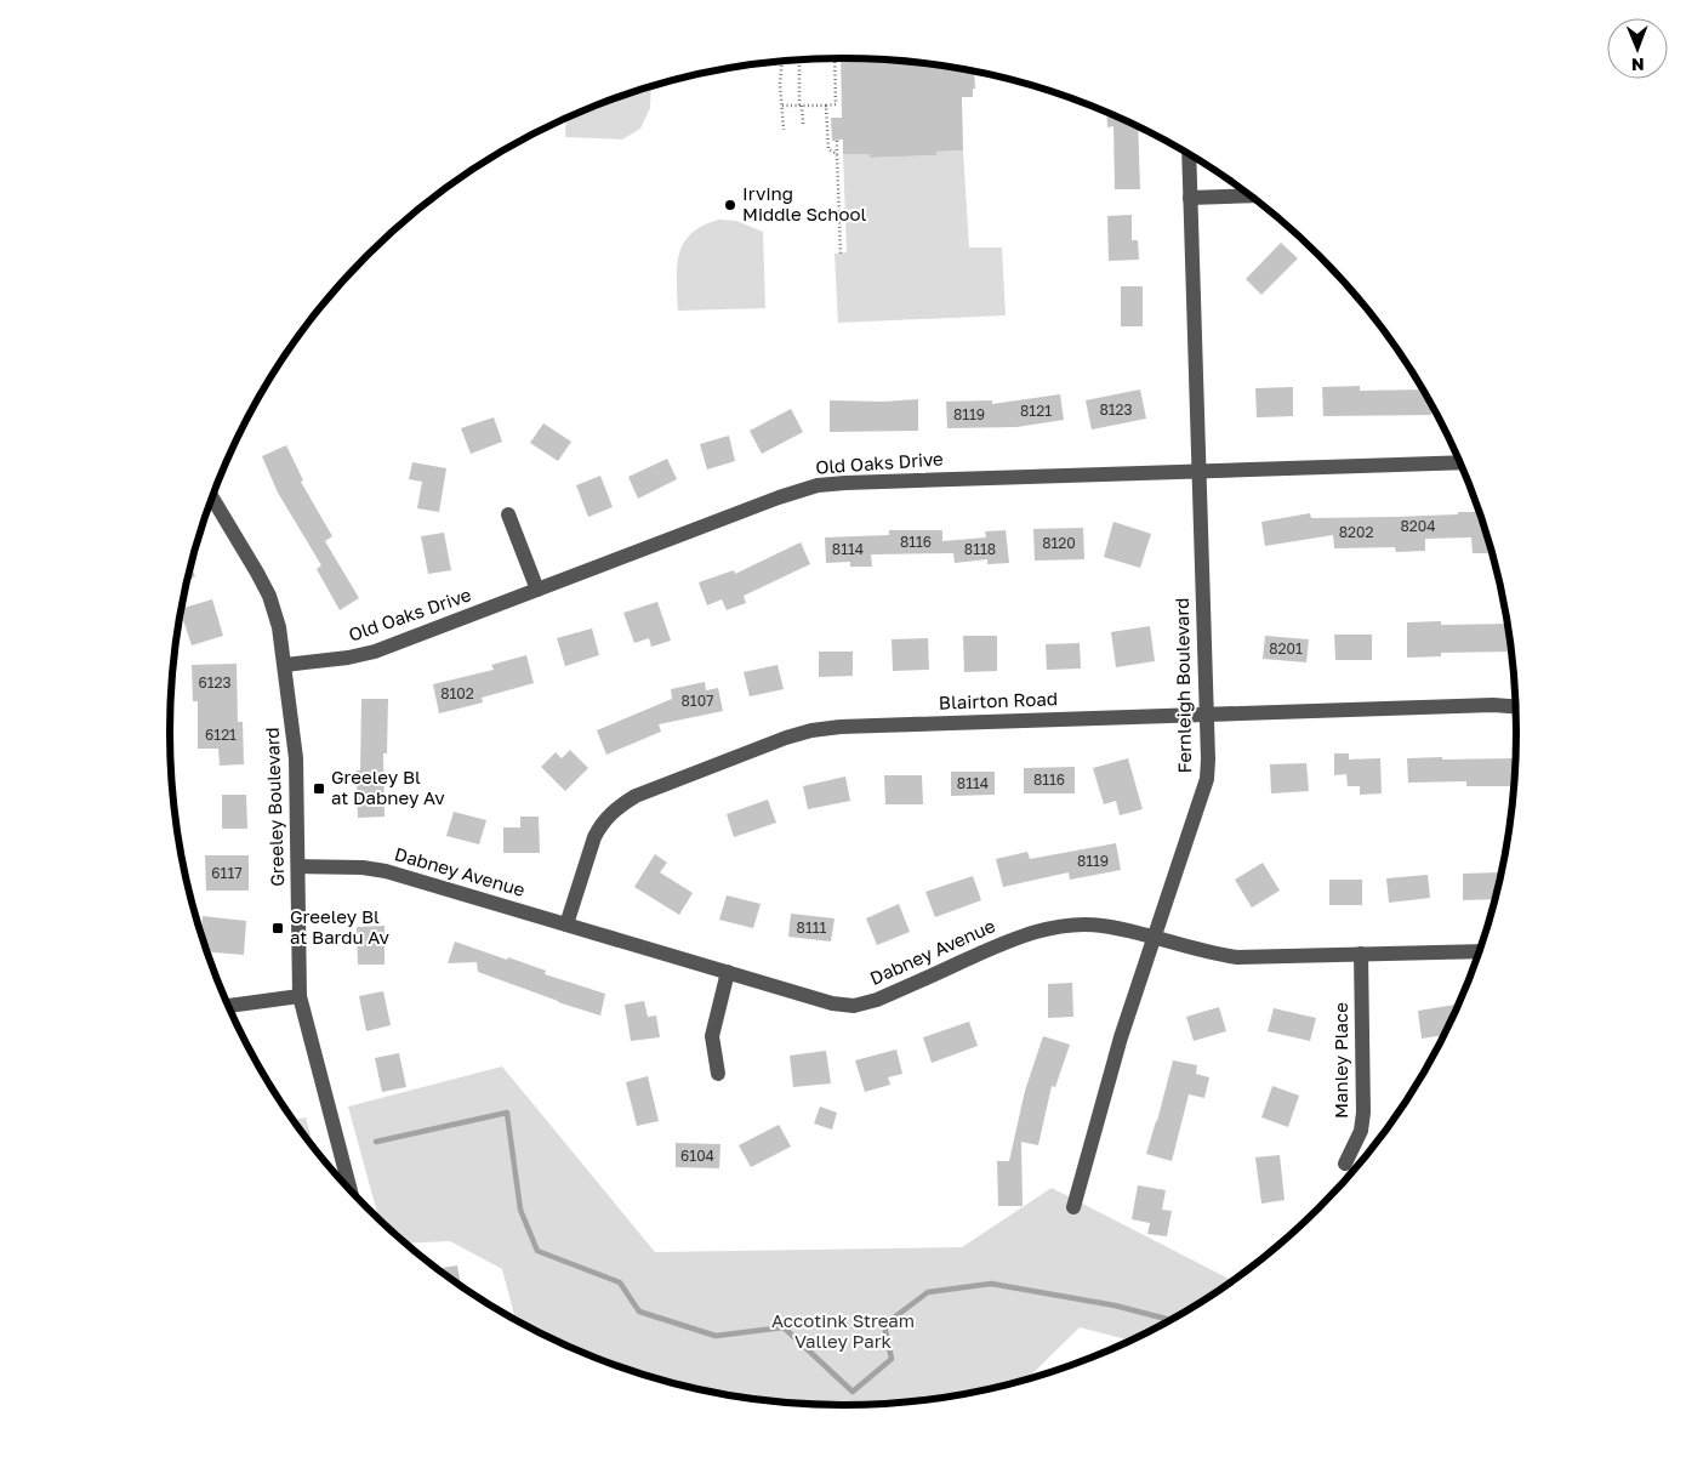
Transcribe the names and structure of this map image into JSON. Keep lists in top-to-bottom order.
{
  "streets": {
    "street": [
      "Old Oaks Drive",
      "Fernleigh Boulevard",
      "Blairton Road",
      "Greeley Boulevard",
      "Dabney Avenue",
      "Manley Place"
    ]
  },
  "crossings": [
    ["Old Oaks Drive", "Fernleigh Boulevard"],
    ["Old Oaks Drive", "Greeley Boulevard"],
    ["Fernleigh Boulevard", "Blairton Road"],
    ["Fernleigh Boulevard", "Dabney Avenue"],
    ["Blairton Road", "Dabney Avenue"],
    ["Greeley Boulevard", "Dabney Avenue"],
    ["Dabney Avenue", "Manley Place"]
  ],
  "parks": ["Accotink Stream Valley Park"],
  "places": {
    "other": ["Irving Middle School"],
    "transit": ["Greeley Bl at Dabney Av", "Greeley Bl at Bardu Av"]
  },
  "house_numbers": [
    "8123",
    "8121",
    "8119",
    "8204",
    "8202",
    "8116",
    "8120",
    "8114",
    "8118",
    "8201",
    "6123",
    "8102",
    "8107",
    "6121",
    "8116",
    "8114",
    "8119",
    "6117",
    "8111",
    "6104"
  ],
  "north": "bottom"
}
